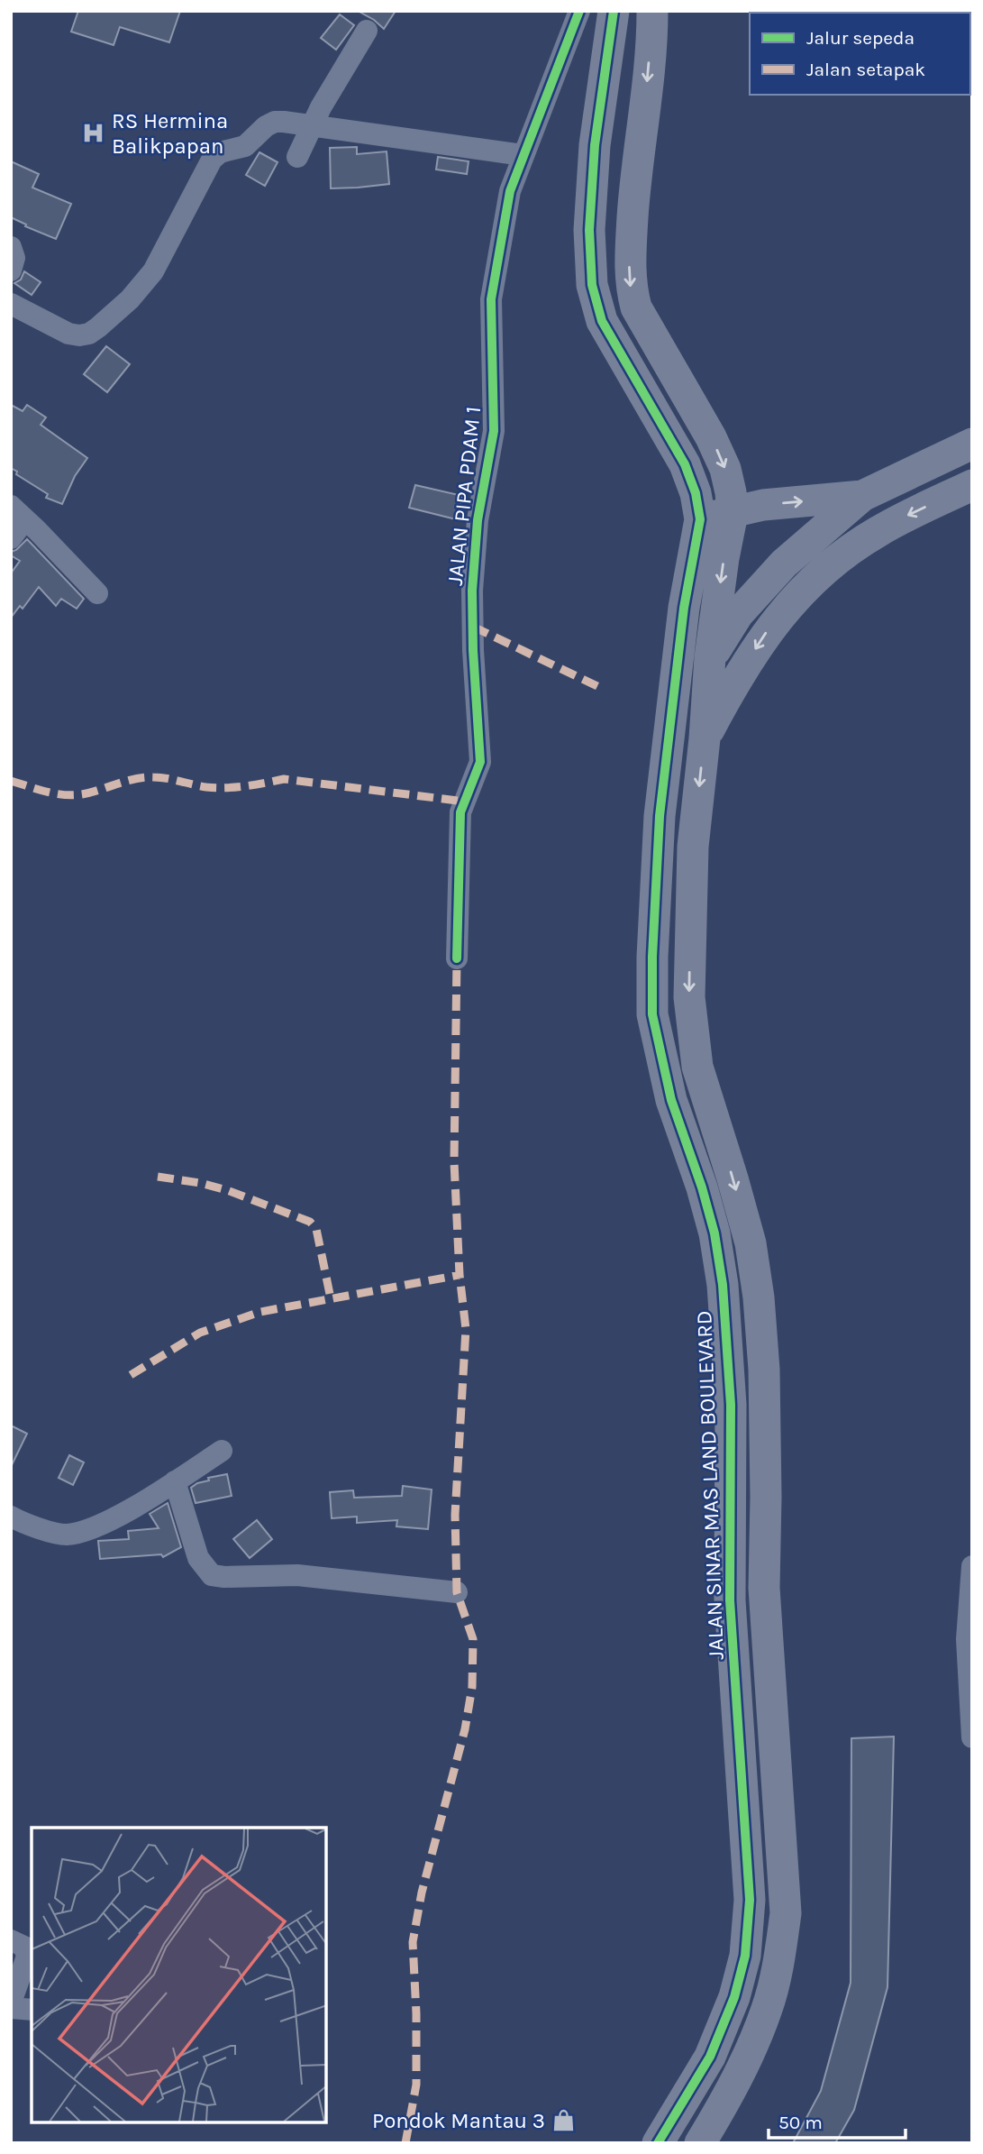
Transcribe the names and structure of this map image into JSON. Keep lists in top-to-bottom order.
{
  "streets": {
    "street": ["JALAN PIPA PDAM 1", "JALAN SINAR MAS LAND BOULEVARD"]
  },
  "places": {
    "hospital": ["RS Hermina Balikpapan"],
    "shop": ["Pondok Mantau 3"]
  },
  "legend": ["Jalur sepeda", "Jalan setapak"],
  "scale_bar": "50 m"
}
